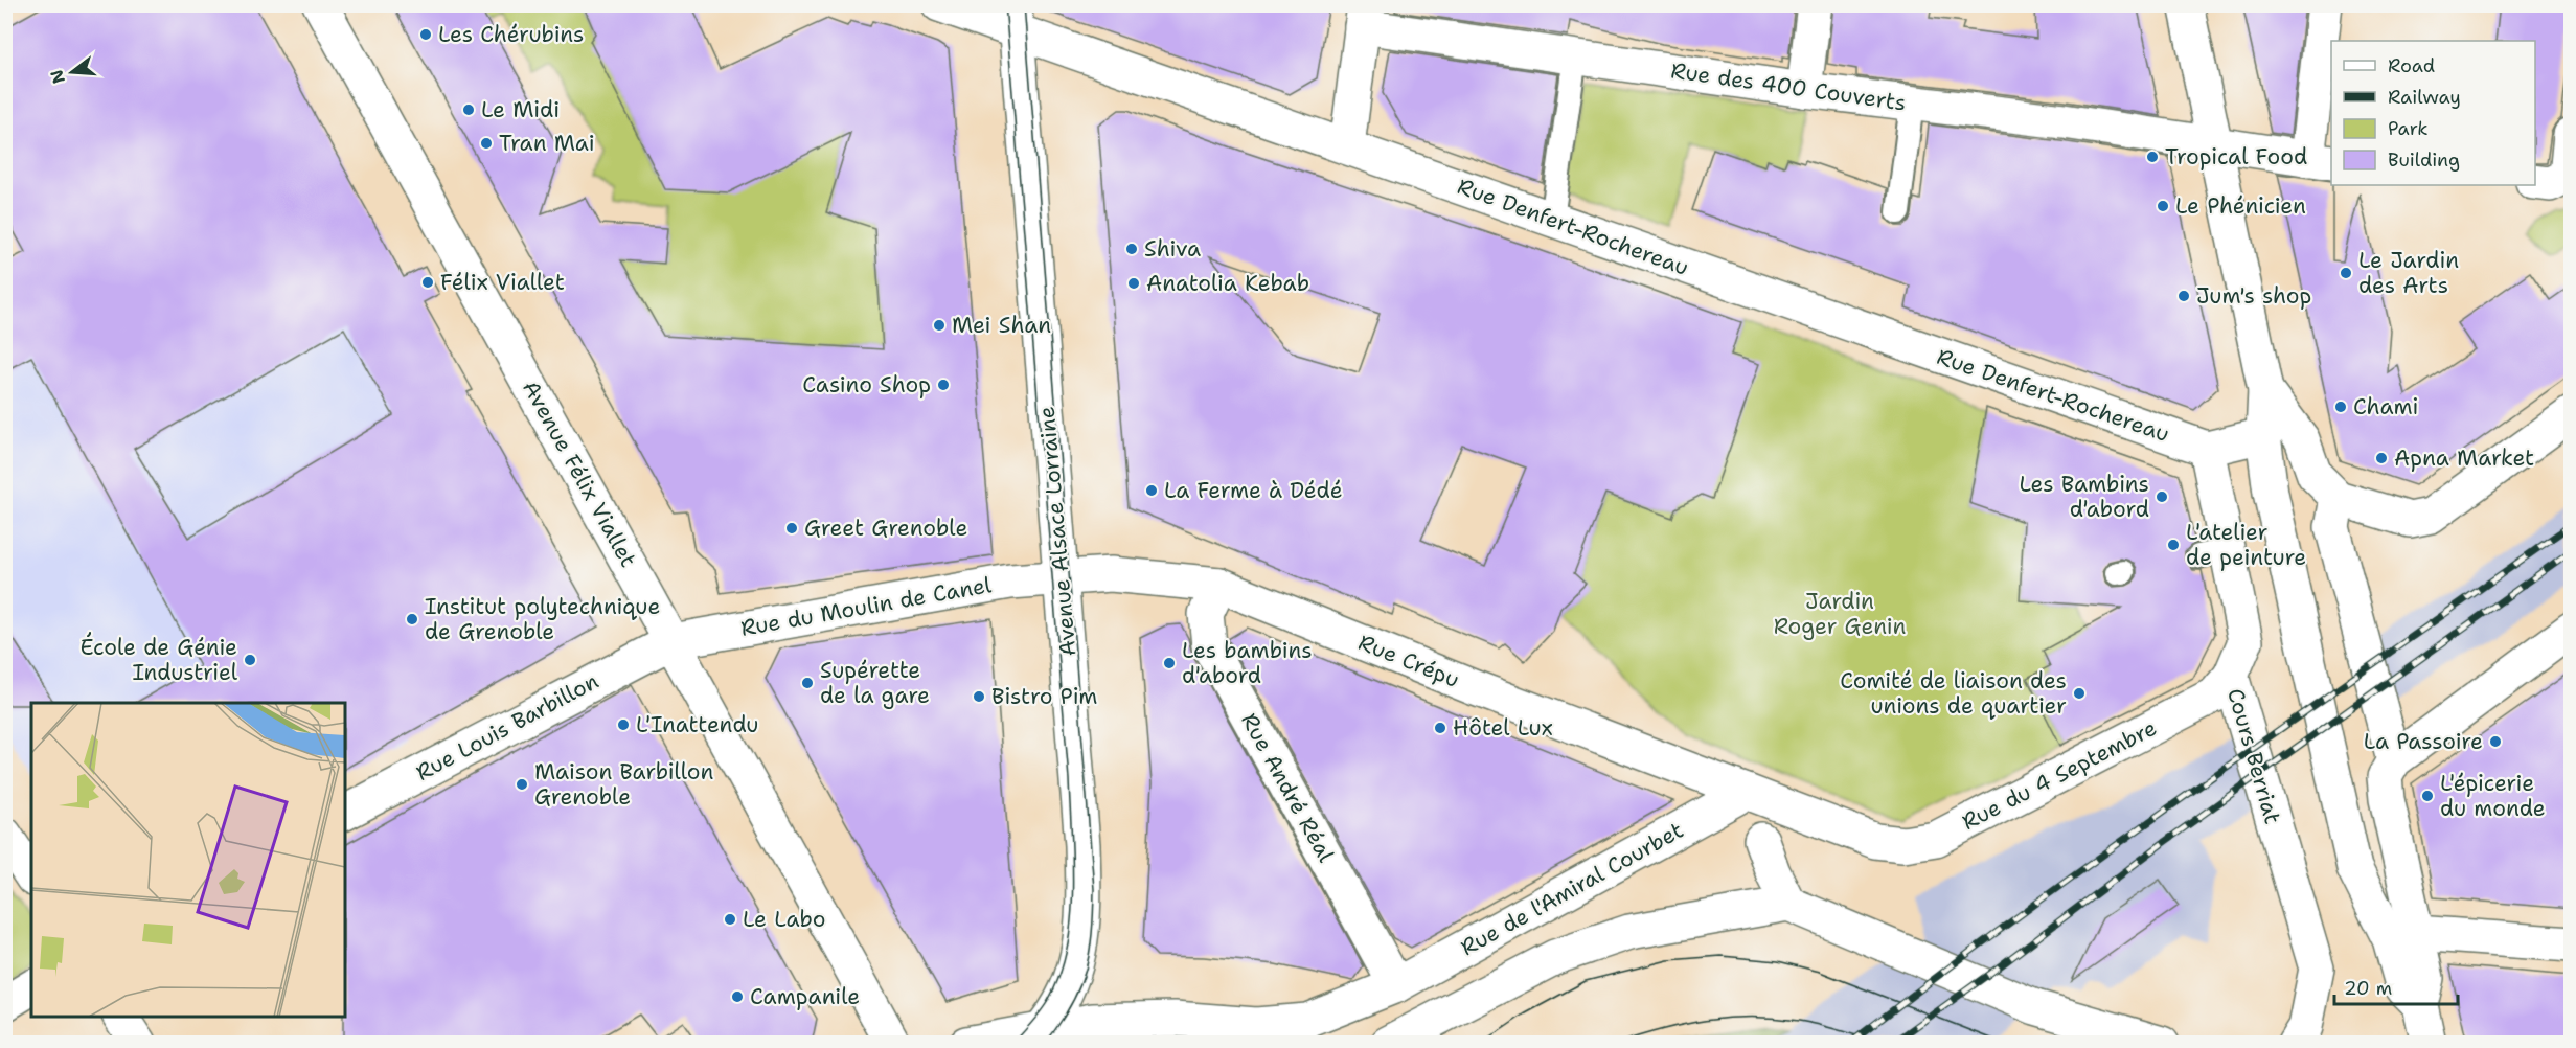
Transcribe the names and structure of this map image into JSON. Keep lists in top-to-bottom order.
{
  "streets": {
    "street": [
      "Rue des 400 Couverts",
      "Rue Denfert-Rochereau",
      "Avenue Félix Viallet",
      "Avenue Alsace Lorraine",
      "Rue du Moulin de Canel",
      "Rue Crépu",
      "Rue Louis Barbillon",
      "Cours Berriat",
      "Rue du 4 Septembre",
      "Rue André Réal",
      "Rue de l'Amiral Courbet"
    ]
  },
  "crossings": [
    ["Rue Denfert-Rochereau", "Avenue Alsace Lorraine"],
    ["Rue Denfert-Rochereau", "Cours Berriat"],
    ["Avenue Félix Viallet", "Rue du Moulin de Canel"],
    ["Avenue Félix Viallet", "Rue Louis Barbillon"],
    ["Avenue Alsace Lorraine", "Rue du Moulin de Canel"],
    ["Avenue Alsace Lorraine", "Rue Crépu"],
    ["Avenue Alsace Lorraine", "Rue de l'Amiral Courbet"],
    ["Rue du Moulin de Canel", "Rue Crépu"],
    ["Rue du Moulin de Canel", "Rue Louis Barbillon"],
    ["Rue Crépu", "Rue du 4 Septembre"],
    ["Rue Crépu", "Rue André Réal"],
    ["Rue Crépu", "Rue de l'Amiral Courbet"],
    ["Cours Berriat", "Rue du 4 Septembre"],
    ["Rue André Réal", "Rue de l'Amiral Courbet"]
  ],
  "parks": ["Jardin Roger Genin"],
  "places": [
    "Les Chérubins",
    "Le Midi",
    "Tran Mai",
    "Tropical Food",
    "Le Phénicien",
    "Shiva",
    "Le Jardin des Arts",
    "Félix Viallet",
    "Anatolia Kebab",
    "Jum's shop",
    "Mei Shan",
    "Casino Shop",
    "Chami",
    "Apna Market",
    "La Ferme à Dédé",
    "Les Bambins d'abord",
    "Greet Grenoble",
    "L'atelier de peinture",
    "Institut polytechnique de Grenoble",
    "École de Génie Industriel",
    "Les bambins d'abord",
    "Supérette de la gare",
    "Comité de liaison des unions de quartier",
    "Bistro Pim",
    "L'Inattendu",
    "Hôtel Lux",
    "La Passoire",
    "Maison Barbillon Grenoble",
    "L'épicerie du monde",
    "Le Labo",
    "Campanile"
  ],
  "legend": [
    "Road",
    "Railway",
    "Park",
    "Building"
  ],
  "scale_bar": "20 m",
  "north": "left"
}
